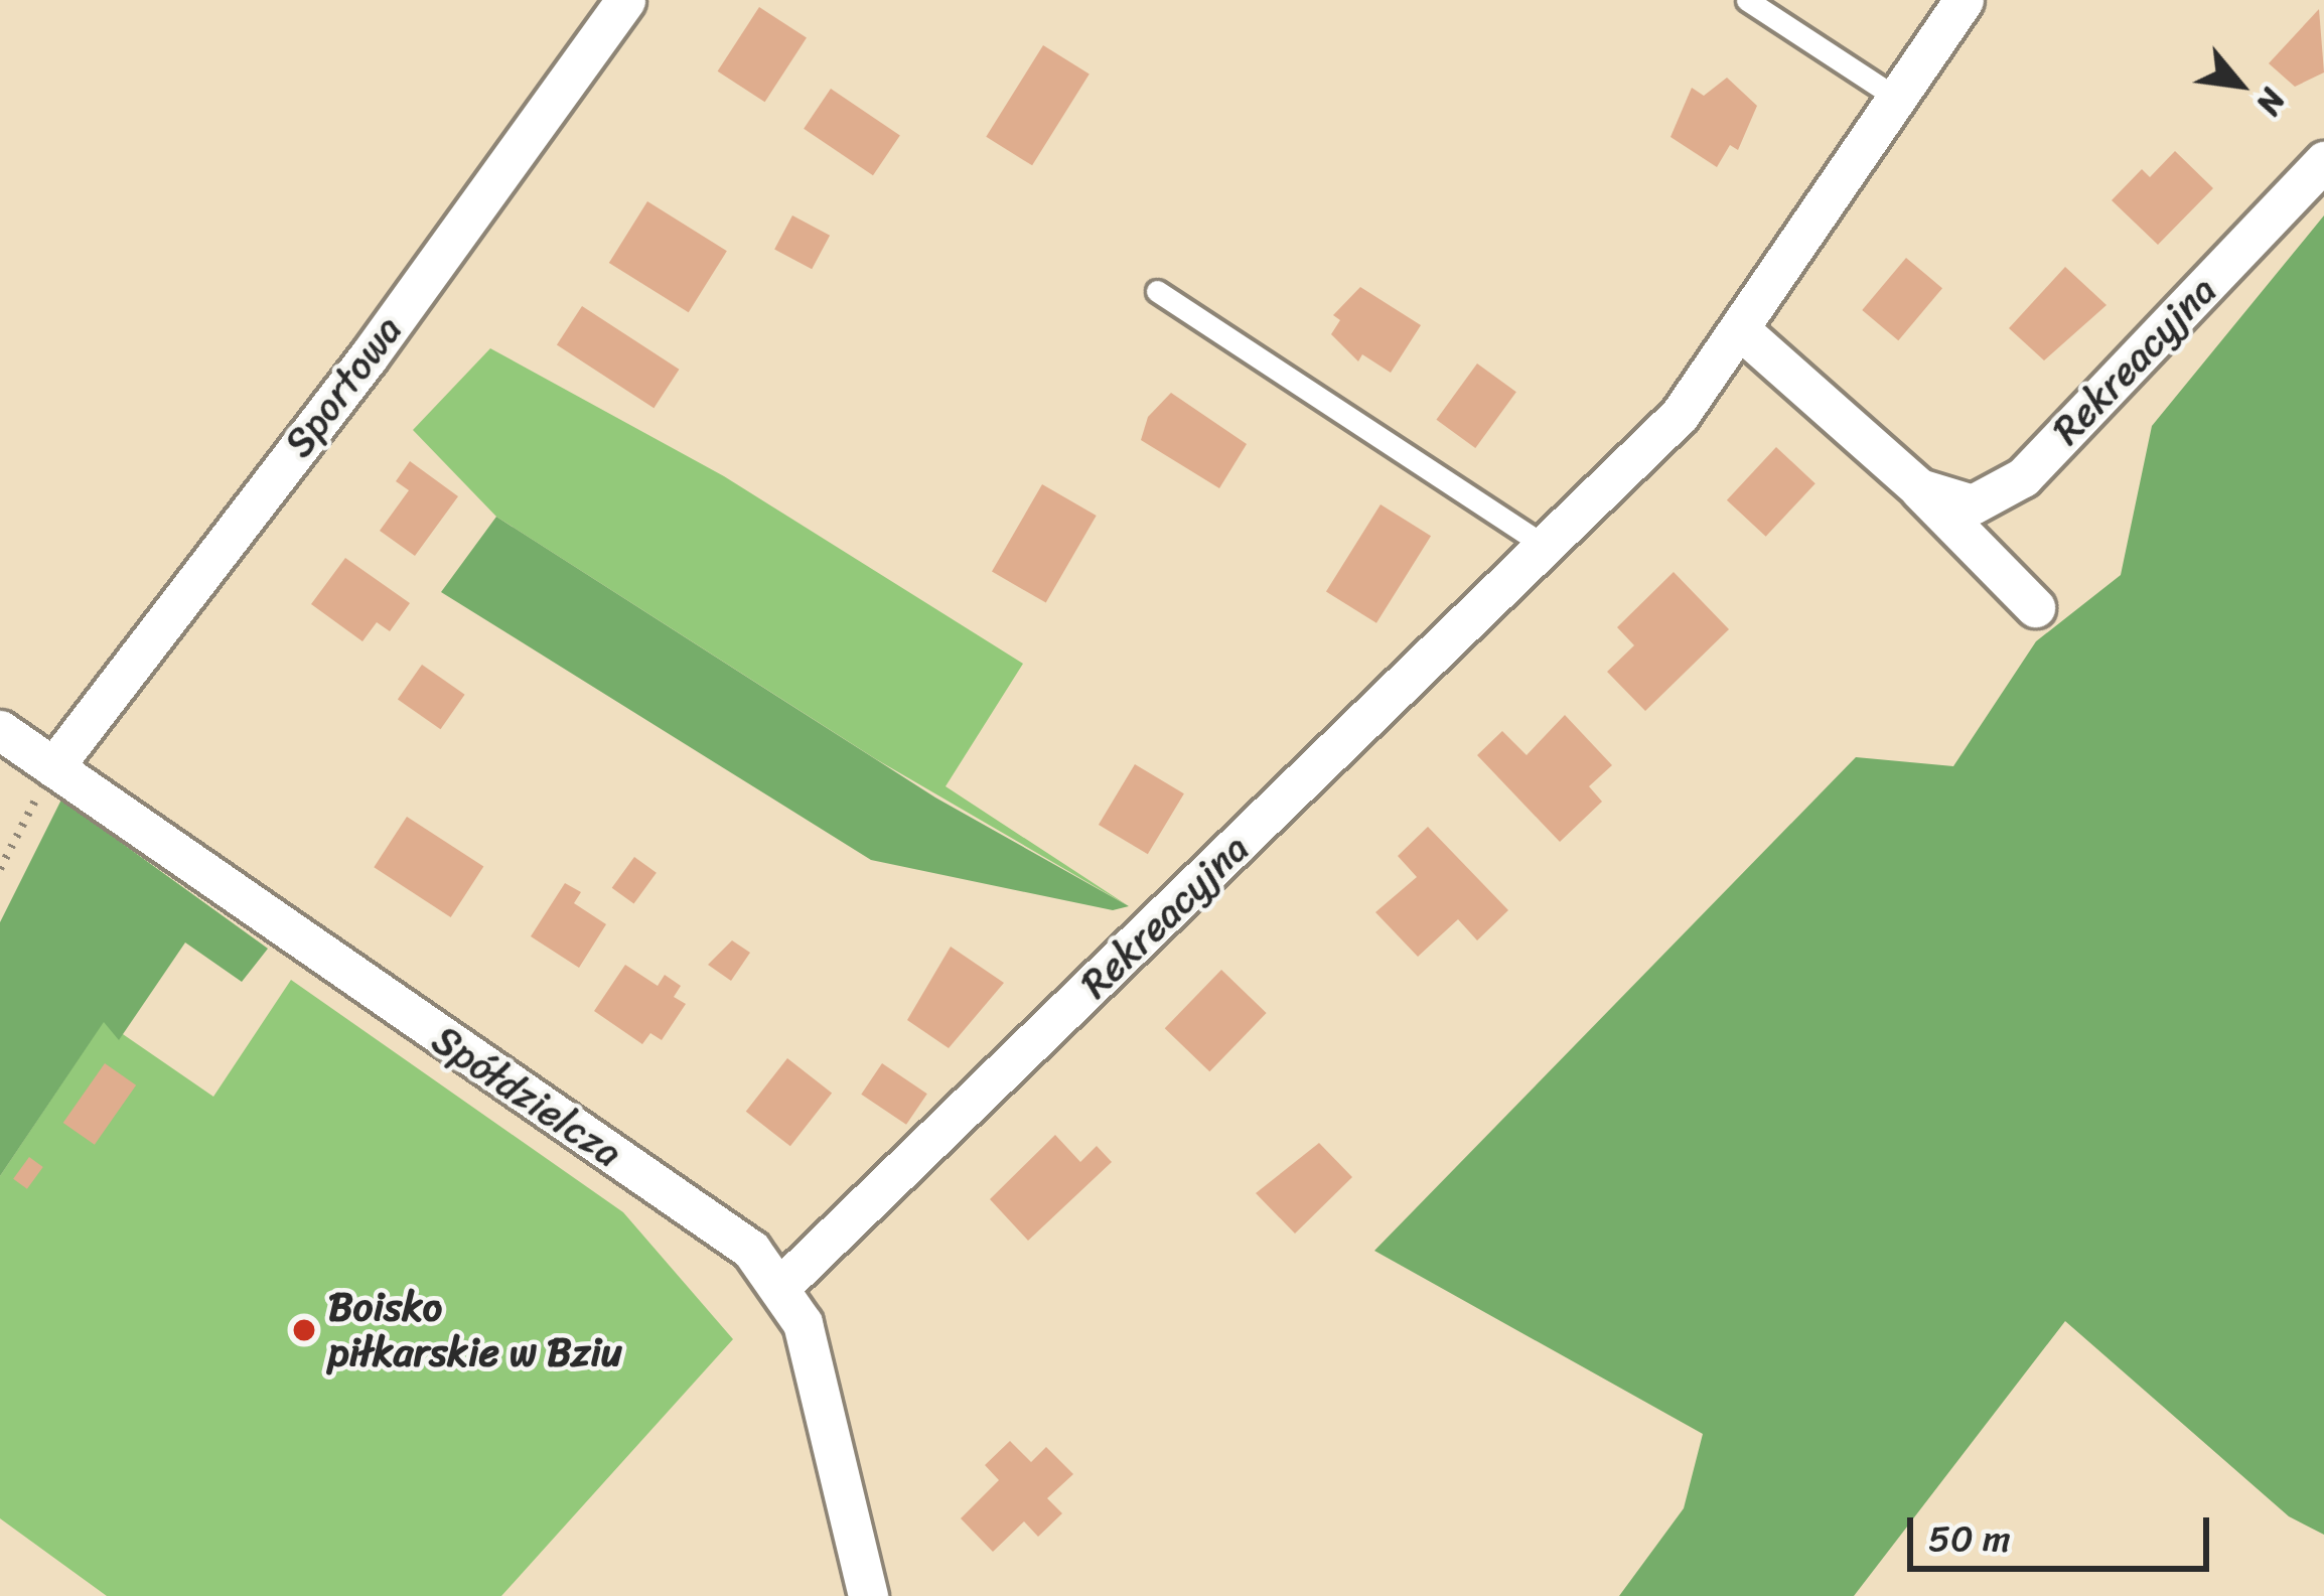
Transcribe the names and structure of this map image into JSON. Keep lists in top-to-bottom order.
{
  "streets": {
    "street": ["Rekreacyjna", "Sportowa", "Spółdzielcza"]
  },
  "crossings": [
    ["Rekreacyjna", "Spółdzielcza"],
    ["Sportowa", "Spółdzielcza"]
  ],
  "places": ["Boisko piłkarskie w Bziu"],
  "scale_bar": "50 m",
  "north": "bottom right"
}
